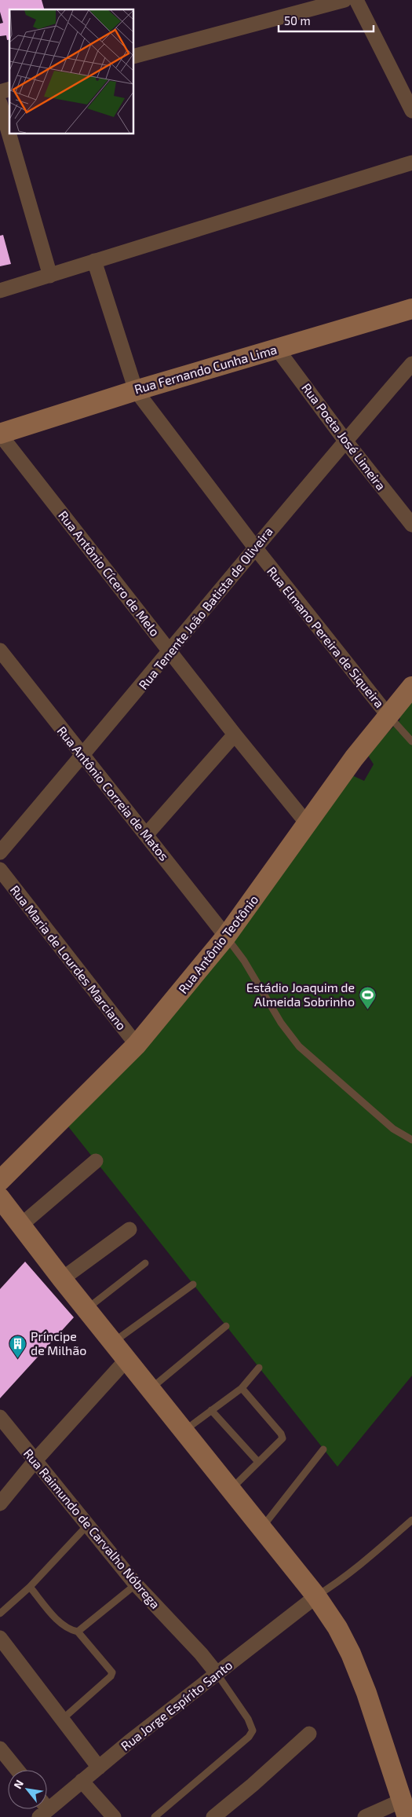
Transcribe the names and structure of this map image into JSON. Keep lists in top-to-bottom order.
{
  "streets": {
    "street": [
      "Rua Fernando Cunha Lima",
      "Rua Poeta José Limeira",
      "Rua Antônio Cícero de Melo",
      "Rua Tenente João Batista de Oliveira",
      "Rua Elmano Pereira de Siqueira",
      "Rua Antônio Correia de Matos",
      "Rua Antônio Teotônio",
      "Rua Maria de Lourdes Marciano",
      "Rua Raimundo de Carvalho Nóbrega",
      "Rua Jorge Espírito Santo"
    ]
  },
  "crossings": [
    ["Rua Fernando Cunha Lima", "Rua Poeta José Limeira"],
    ["Rua Fernando Cunha Lima", "Rua Antônio Cícero de Melo"],
    ["Rua Fernando Cunha Lima", "Rua Elmano Pereira de Siqueira"],
    ["Rua Poeta José Limeira", "Rua Tenente João Batista de Oliveira"],
    ["Rua Antônio Cícero de Melo", "Rua Tenente João Batista de Oliveira"],
    ["Rua Antônio Cícero de Melo", "Rua Antônio Teotônio"],
    ["Rua Tenente João Batista de Oliveira", "Rua Elmano Pereira de Siqueira"],
    ["Rua Tenente João Batista de Oliveira", "Rua Antônio Correia de Matos"],
    ["Rua Elmano Pereira de Siqueira", "Rua Antônio Teotônio"],
    ["Rua Antônio Correia de Matos", "Rua Antônio Teotônio"],
    ["Rua Antônio Teotônio", "Rua Maria de Lourdes Marciano"],
    ["Rua Raimundo de Carvalho Nóbrega", "Rua Jorge Espírito Santo"]
  ],
  "places": {
    "sports": ["Estádio Joaquim de Almeida Sobrinho"],
    "building": ["Príncipe de Milhão"]
  },
  "scale_bar": "50 m",
  "north": "top left"
}
